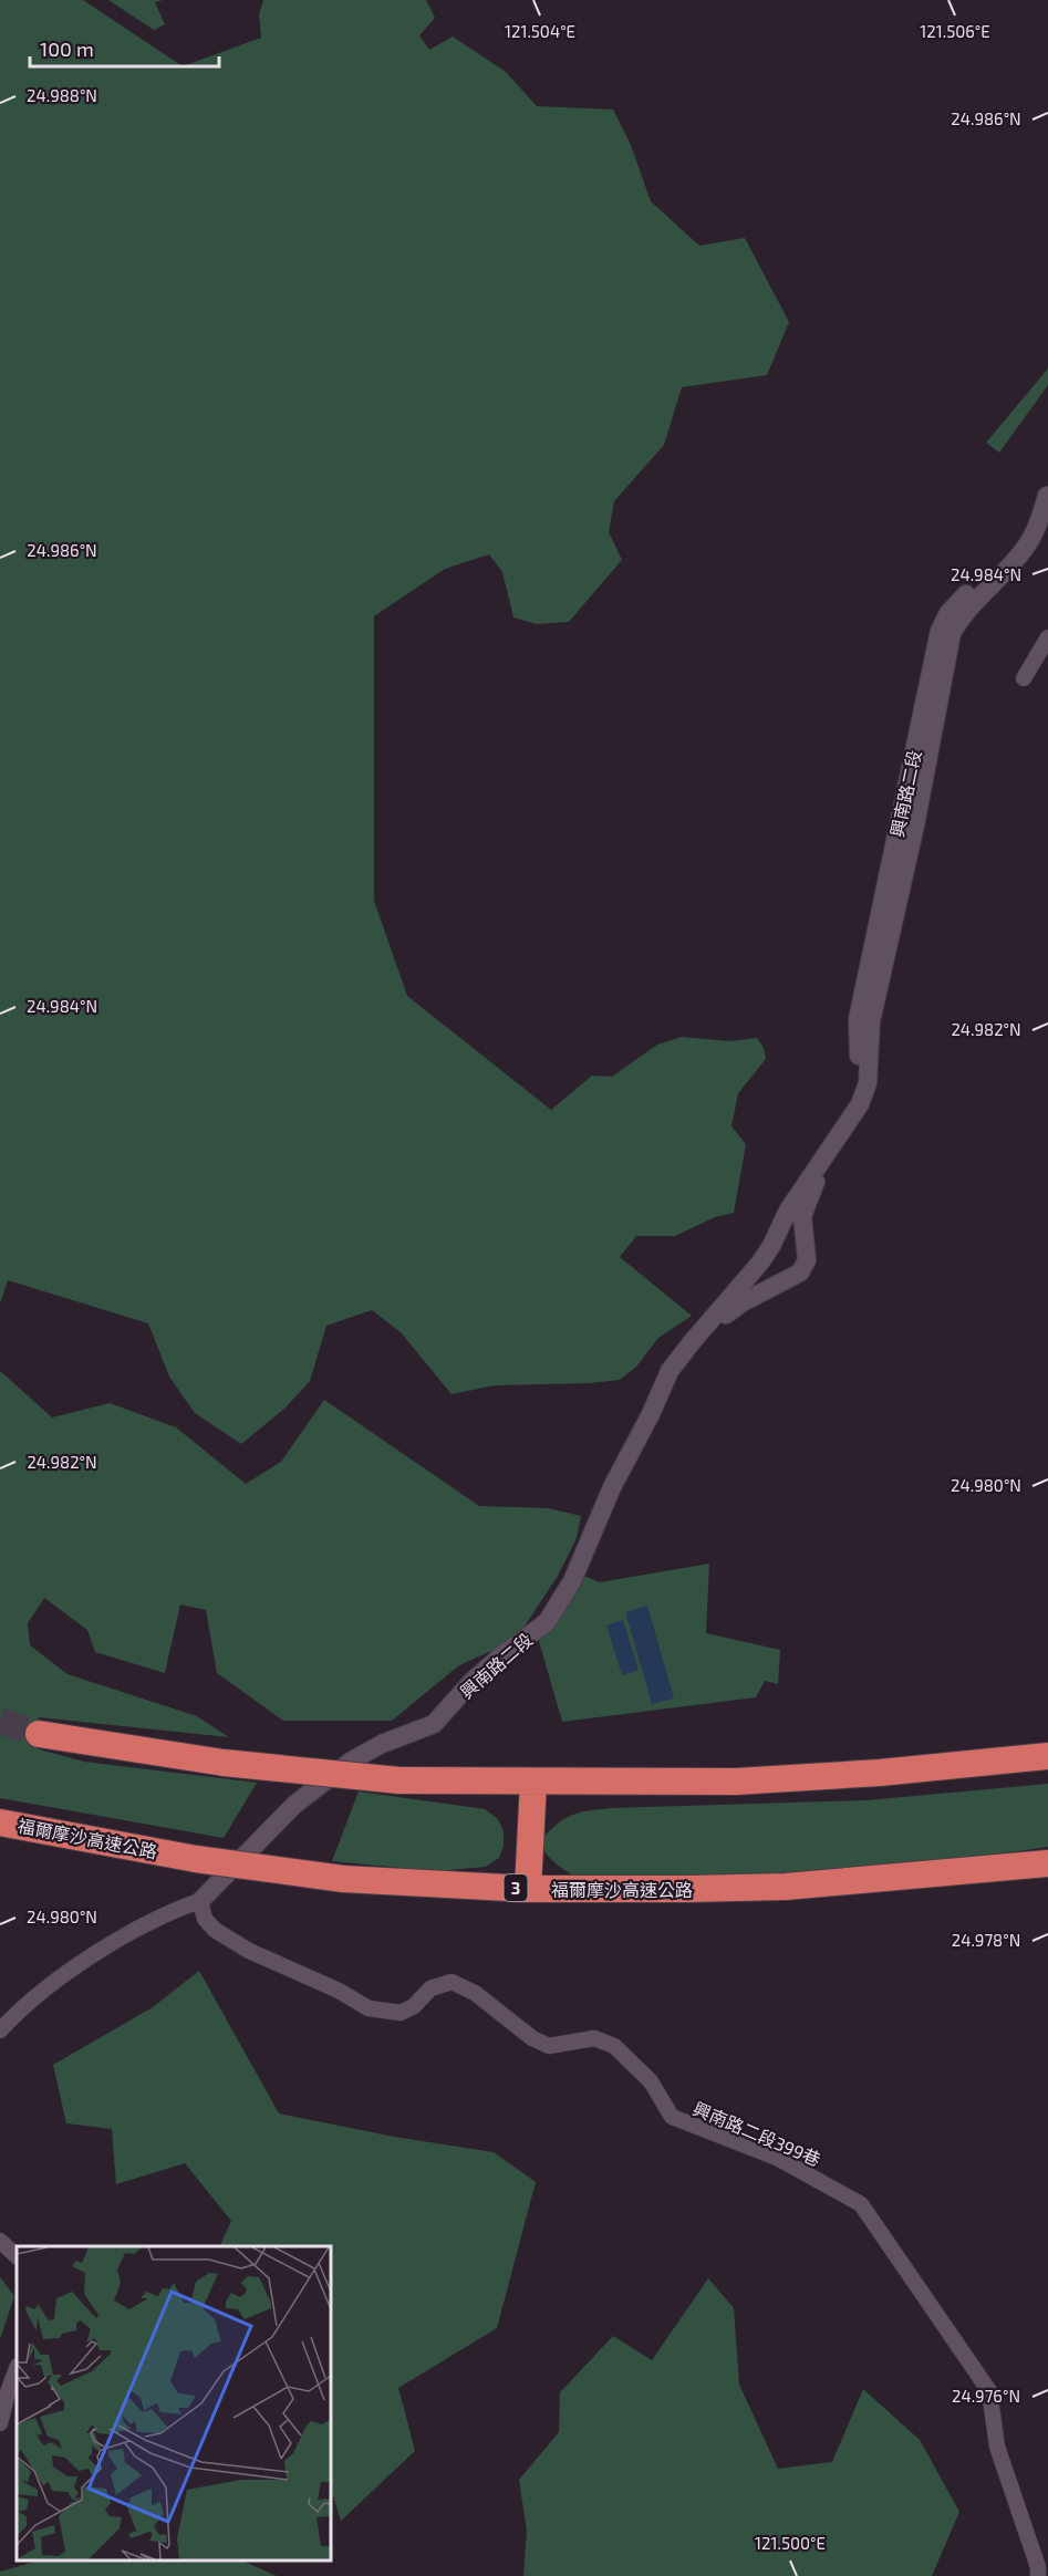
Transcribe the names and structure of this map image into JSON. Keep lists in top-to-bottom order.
{
  "streets": {
    "highway": ["福爾摩沙高速公路", "3"],
    "street": ["興南路二段", "興南路二段399巷"]
  },
  "crossings": [
    ["興南路二段", "興南路二段399巷"]
  ],
  "scale_bar": "100 m",
  "coordinates": [
    "121.504°E",
    "121.506°E",
    "24.988°N",
    "24.986°N",
    "24.984°N",
    "24.982°N",
    "24.980°N",
    "24.978°N",
    "24.976°N",
    "121.500°E"
  ]
}
